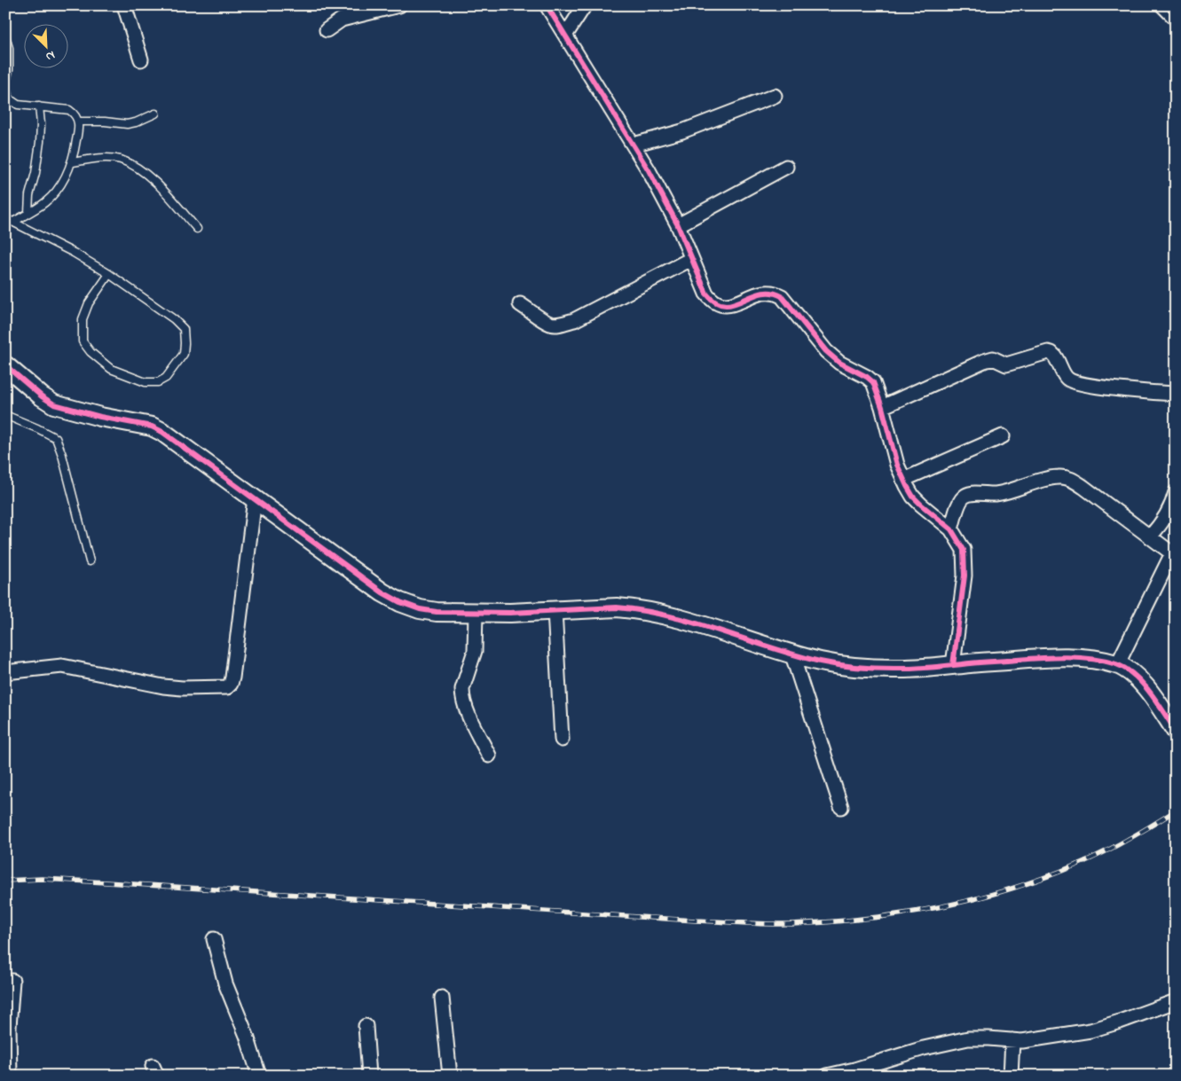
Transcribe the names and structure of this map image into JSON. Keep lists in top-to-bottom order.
{
  "north": "bottom right"
}
